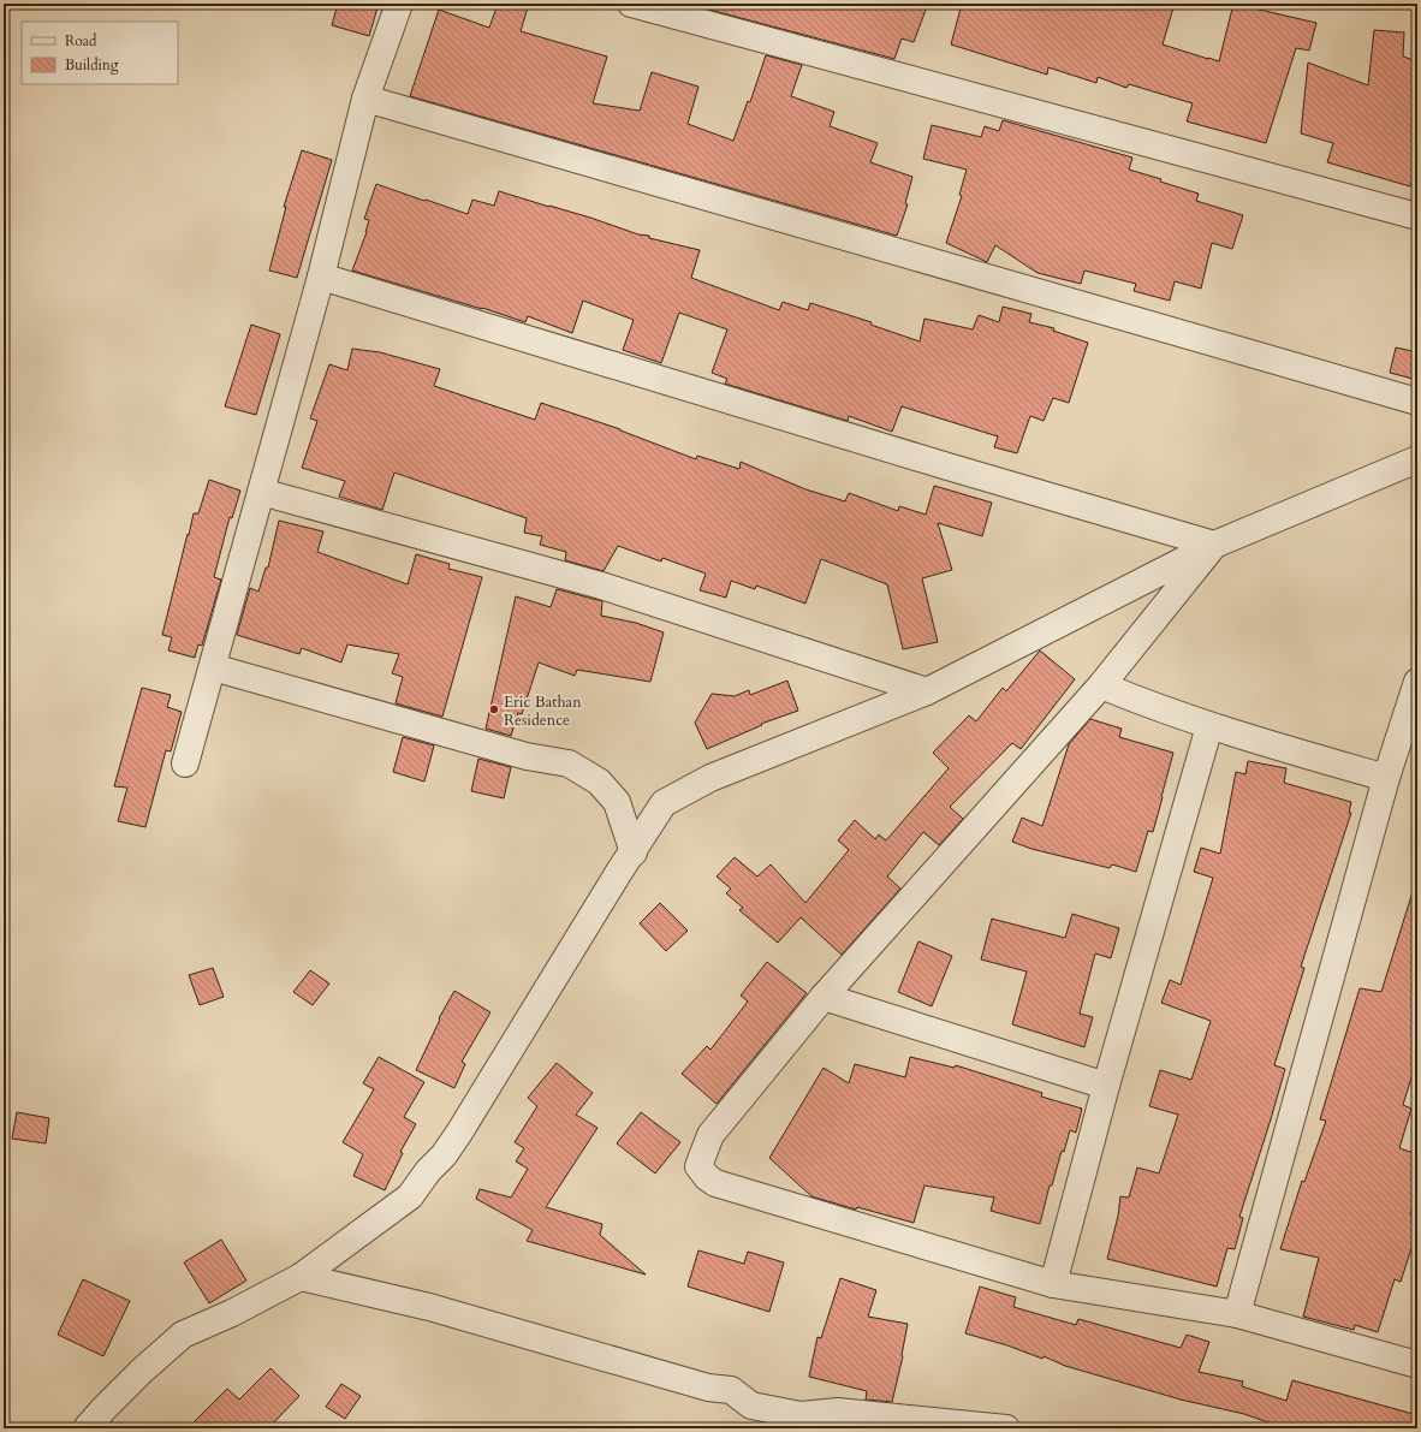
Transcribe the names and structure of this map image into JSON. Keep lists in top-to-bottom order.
{
  "places": ["Eric Bathan Residence"],
  "legend": ["Road", "Building"]
}
